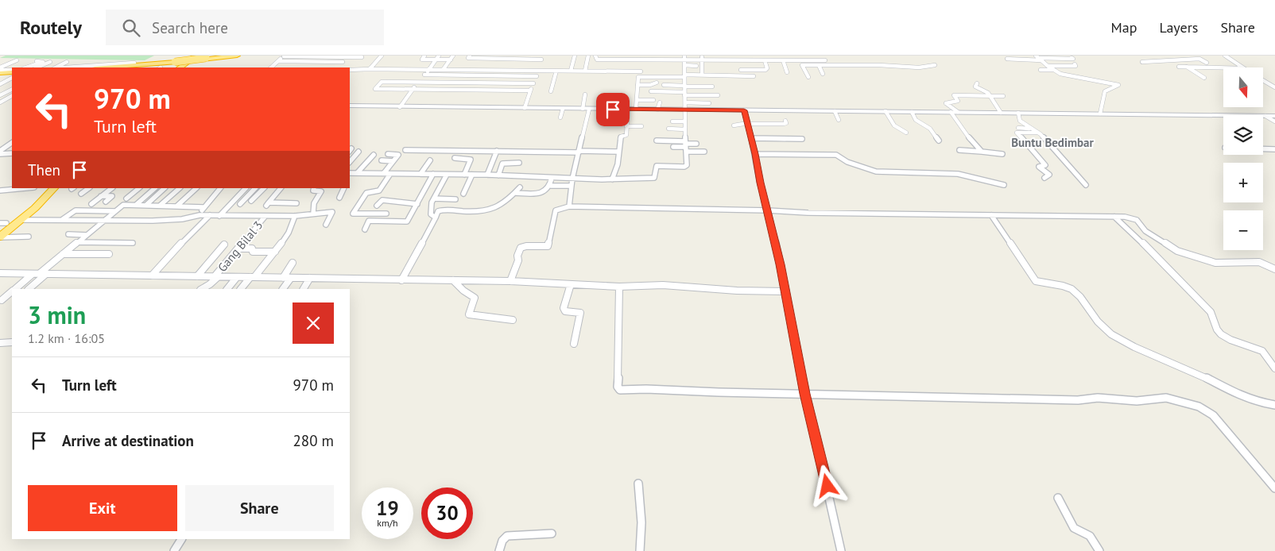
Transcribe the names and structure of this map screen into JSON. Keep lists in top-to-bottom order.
{
  "streets": {
    "street": ["Gang Bilal 3"]
  },
  "districts": ["Buntu Bedimbar"],
  "north": "bottom",
  "page": {
    "header": "Routely",
    "search": "Search here",
    "nav": ["Map", "Layers", "Share"],
    "map_buttons": ["+", "−"],
    "turn": ["970 m", "Turn left"],
    "then": "Then",
    "heading": ["3 min", "1.2 km · 16:05"],
    "list": [
      {
        "name": "Turn left",
        "value": "970 m"
      },
      {
        "name": "Arrive at destination",
        "value": "280 m"
      }
    ],
    "buttons": ["Exit", "Share"],
    "speed": "19 km/h",
    "limit": "30"
  }
}
